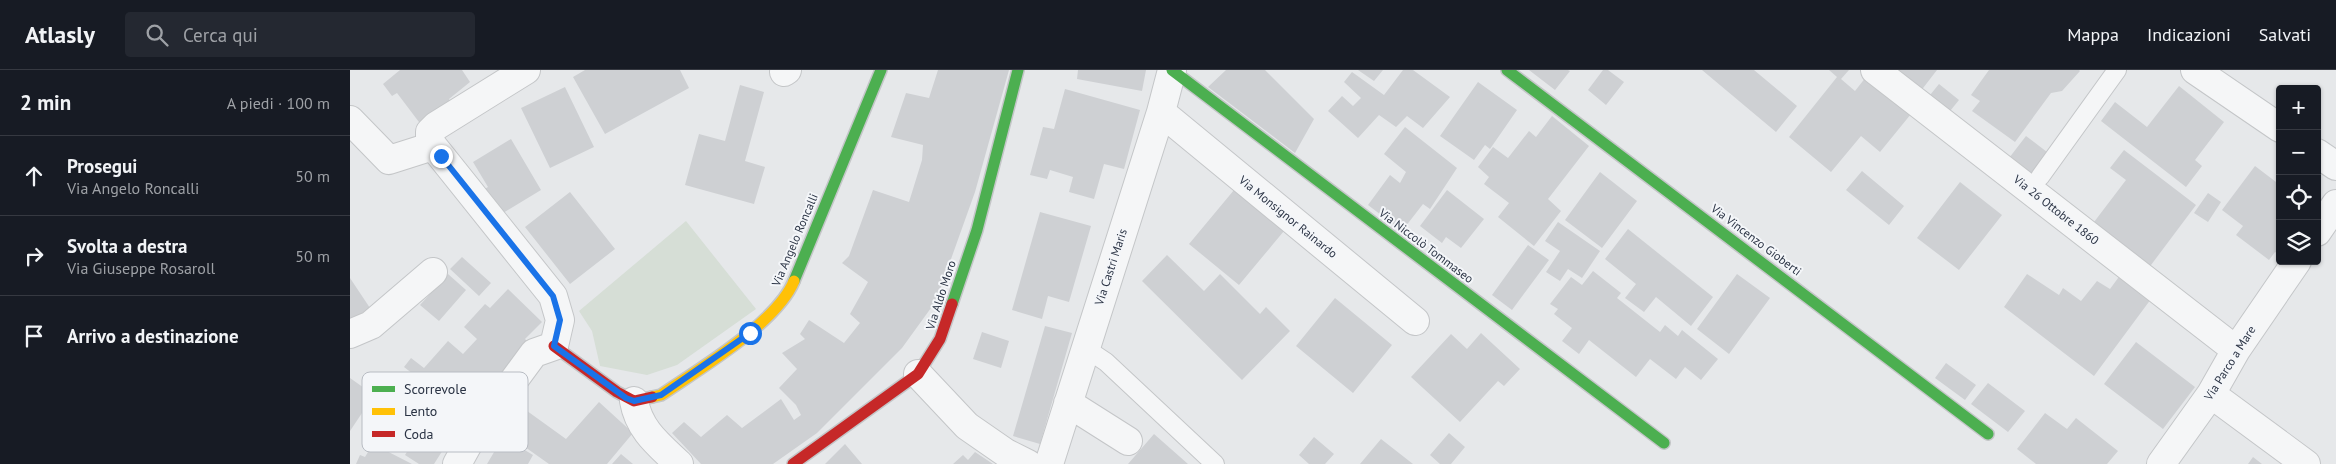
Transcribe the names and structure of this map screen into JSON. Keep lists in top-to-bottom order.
{
  "streets": {
    "street": [
      "Via 26 Ottobre 1860",
      "Via Monsignor Rainardo",
      "Via Angelo Roncalli",
      "Via Vincenzo Gioberti",
      "Via Niccolò Tommaseo",
      "Via Castri Maris",
      "Via Aldo Moro",
      "Via Parco a Mare"
    ]
  },
  "crossings": [
    ["Via 26 Ottobre 1860", "Via Parco a Mare"],
    ["Via Monsignor Rainardo", "Via Castri Maris"],
    ["Via Niccolò Tommaseo", "Via Castri Maris"]
  ],
  "legend": ["Scorrevole", "Lento", "Coda"],
  "page": {
    "header": "Atlasly",
    "search": "Cerca qui",
    "nav": ["Mappa", "Indicazioni", "Salvati"],
    "heading": ["2 min", "A piedi · 100 m"],
    "map_buttons": ["+", "−"],
    "list": [
      ["Prosegui", "Via Angelo Roncalli", "50 m"],
      ["Svolta a destra", "Via Giuseppe Rosaroll", "50 m"],
      "Arrivo a destinazione"
    ]
  }
}
